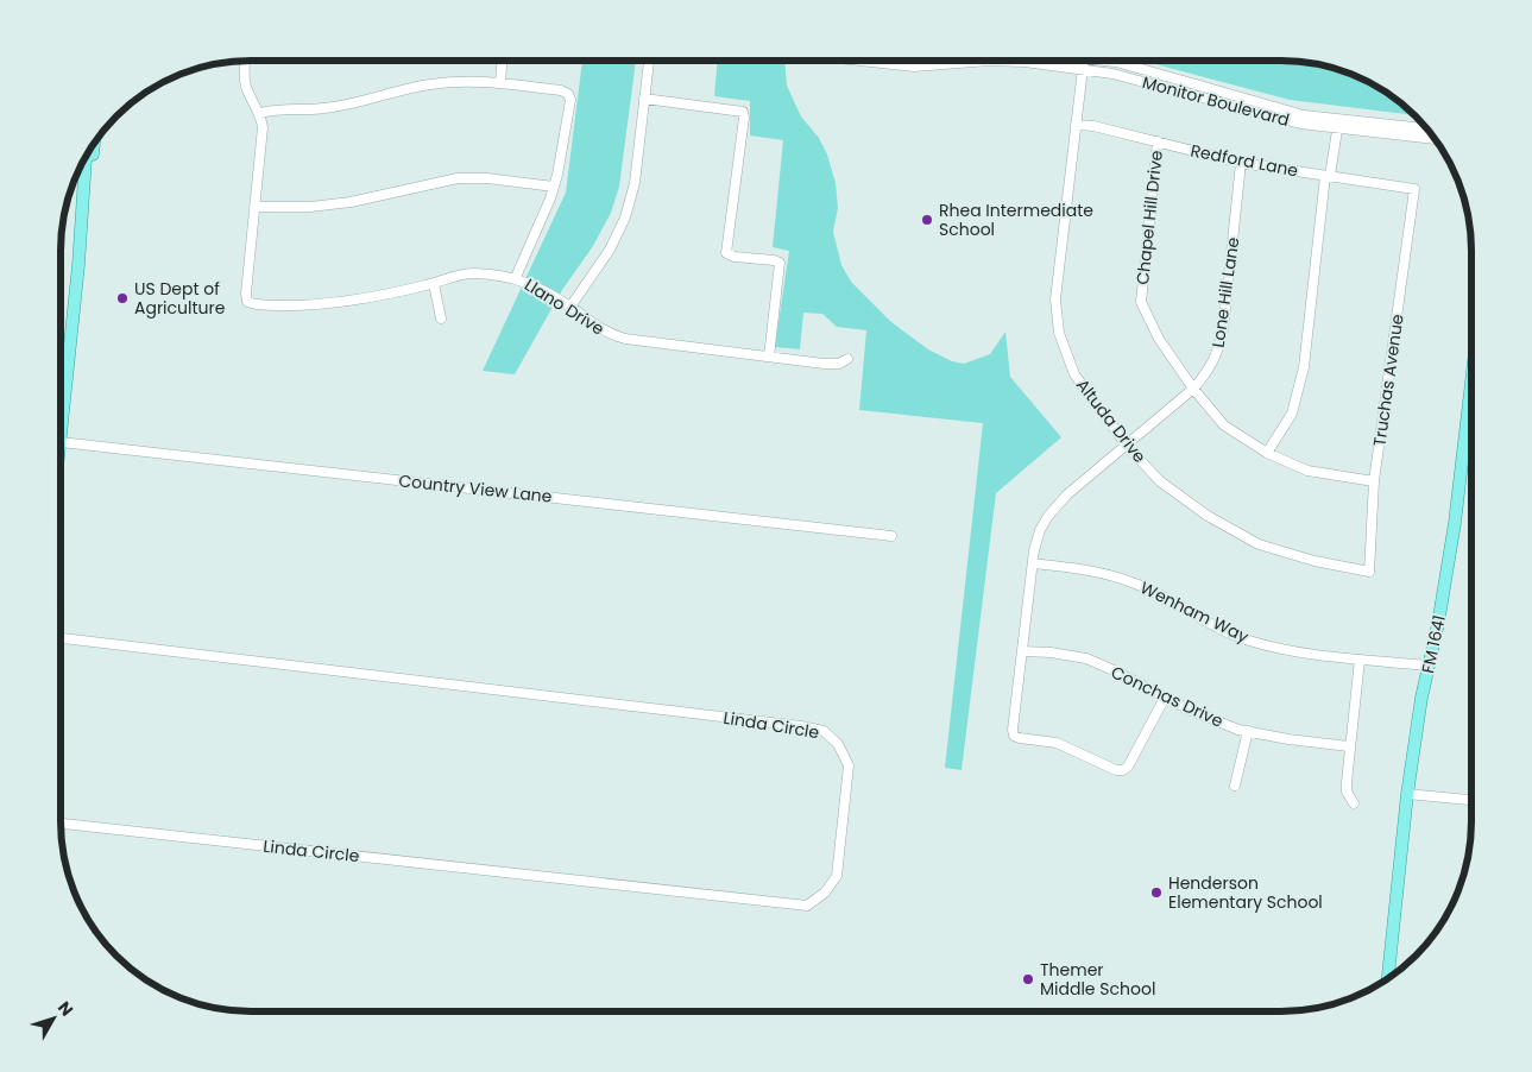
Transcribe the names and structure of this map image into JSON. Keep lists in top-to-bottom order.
{
  "streets": {
    "main road": ["FM 1641"],
    "street": [
      "Monitor Boulevard",
      "Redford Lane",
      "Chapel Hill Drive",
      "Lone Hill Lane",
      "Llano Drive",
      "Truchas Avenue",
      "Altuda Drive",
      "Country View Lane",
      "Wenham Way",
      "Conchas Drive",
      "Linda Circle"
    ]
  },
  "crossings": [
    ["Monitor Boulevard", "Altuda Drive"],
    ["Redford Lane", "Chapel Hill Drive"],
    ["Redford Lane", "Lone Hill Lane"],
    ["Redford Lane", "Truchas Avenue"],
    ["Redford Lane", "Altuda Drive"],
    ["Chapel Hill Drive", "Lone Hill Lane"],
    ["Chapel Hill Drive", "Truchas Avenue"],
    ["Lone Hill Lane", "Altuda Drive"],
    ["Lone Hill Lane", "Wenham Way"],
    ["Lone Hill Lane", "Conchas Drive"],
    ["Truchas Avenue", "Altuda Drive"],
    ["Wenham Way", "FM 1641"]
  ],
  "places": [
    "Rhea Intermediate School",
    "US Dept of Agriculture",
    "Henderson Elementary School",
    "Themer Middle School"
  ],
  "north": "top right"
}
